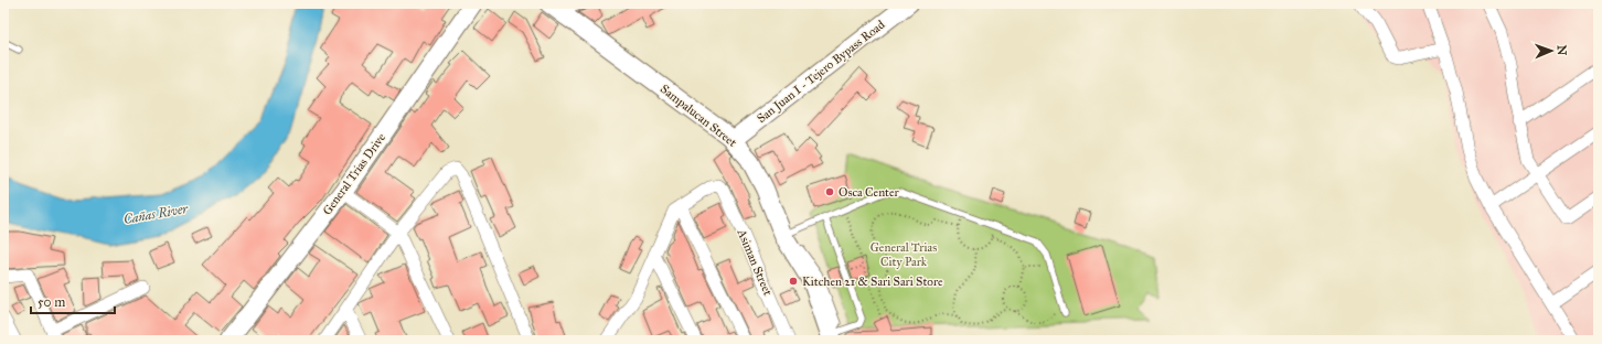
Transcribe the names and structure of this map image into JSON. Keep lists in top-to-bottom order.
{
  "streets": {
    "street": [
      "San Juan I - Tejero Bypass Road",
      "Sampalucan Street",
      "General Trias Drive",
      "Asiman Street"
    ]
  },
  "crossings": [
    ["San Juan I - Tejero Bypass Road", "Sampalucan Street"]
  ],
  "water": ["Cañas River"],
  "parks": ["General Trias City Park"],
  "places": ["Osca Center", "Kitchen 21 & Sari Sari Store"],
  "scale_bar": "50 m",
  "north": "right"
}
